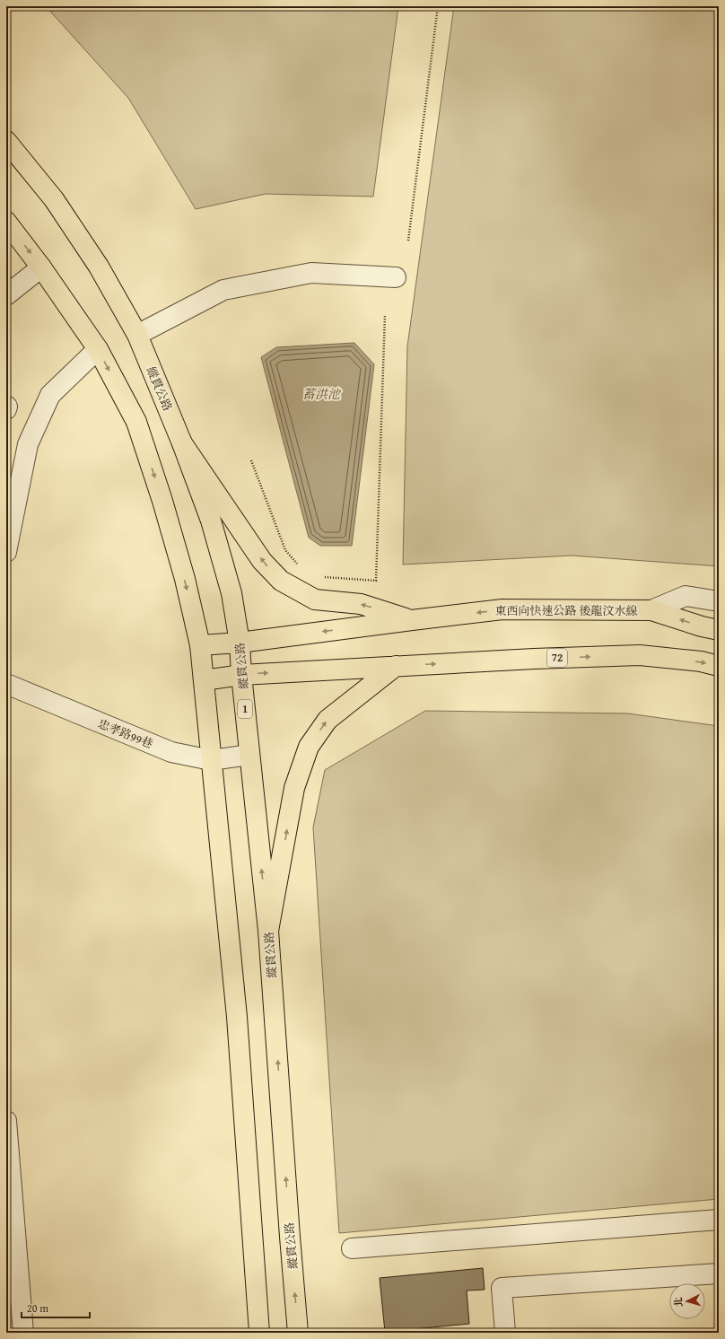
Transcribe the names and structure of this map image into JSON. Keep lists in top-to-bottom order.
{
  "streets": {
    "main road": [
      "縱貫公路",
      "東西向快速公路 後龍汶水線",
      "72",
      "1"
    ],
    "street": ["忠孝路99巷"]
  },
  "crossings": [
    ["縱貫公路", "東西向快速公路 後龍汶水線"],
    ["縱貫公路", "忠孝路99巷"]
  ],
  "water": ["蓄洪池"],
  "scale_bar": "20 m",
  "north": "left"
}
